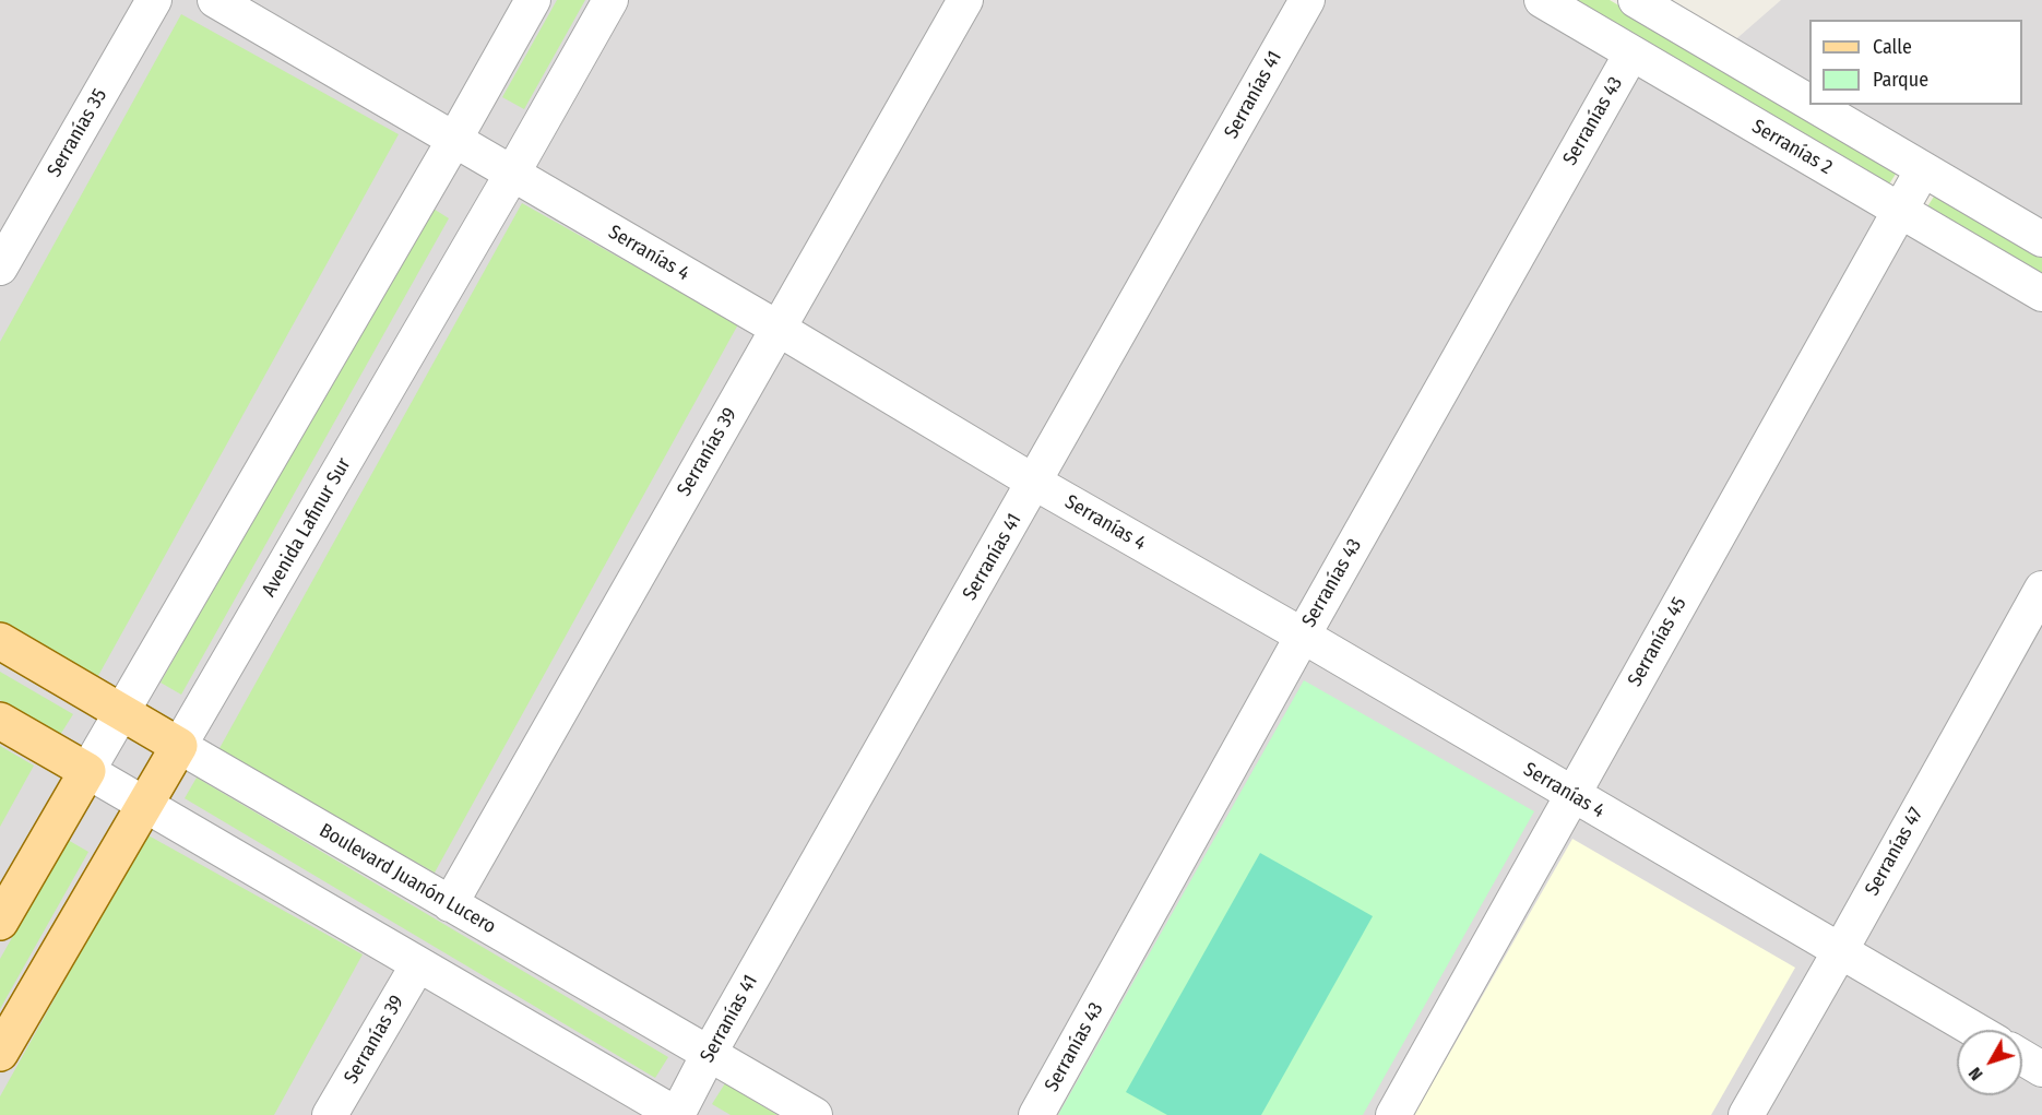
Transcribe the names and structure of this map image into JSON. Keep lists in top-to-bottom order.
{
  "streets": {
    "main road": ["Avenida Lafinur Sur", "Boulevard Juanón Lucero"],
    "street": [
      "Serranías 41",
      "Serranías 43",
      "Serranías 35",
      "Serranías 2",
      "Serranías 4",
      "Serranías 39",
      "Serranías 45",
      "Serranías 47"
    ]
  },
  "crossings": [
    ["Serranías 41", "Serranías 4"],
    ["Serranías 41", "Boulevard Juanón Lucero"],
    ["Serranías 43", "Serranías 2"],
    ["Serranías 43", "Serranías 4"],
    ["Serranías 2", "Serranías 45"],
    ["Serranías 4", "Serranías 39"],
    ["Serranías 4", "Avenida Lafinur Sur"],
    ["Serranías 4", "Serranías 45"],
    ["Serranías 4", "Serranías 47"],
    ["Serranías 39", "Boulevard Juanón Lucero"],
    ["Avenida Lafinur Sur", "Boulevard Juanón Lucero"]
  ],
  "legend": ["Calle", "Parque"],
  "north": "bottom left"
}
